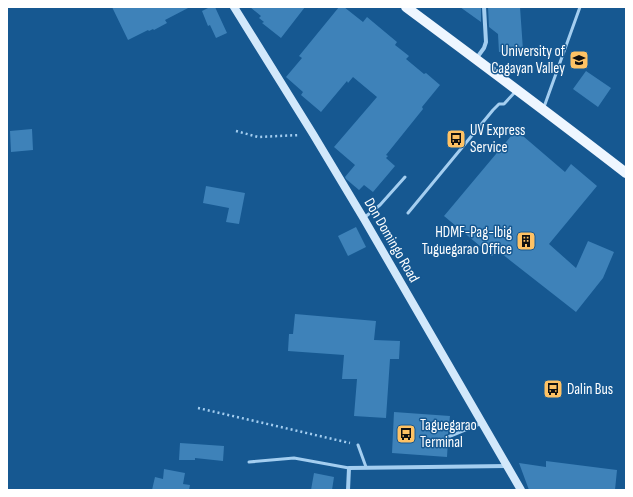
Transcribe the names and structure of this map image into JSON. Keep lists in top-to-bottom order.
{
  "streets": {
    "main road": ["Don Domingo Road"]
  },
  "places": {
    "school or university": ["University of Cagayan Valley"],
    "bus stop": ["UV Express Service", "Dalin Bus", "Taguegarao Terminal"],
    "building": ["HDMF-Pag-Ibig Tuguegarao Office"]
  }
}
